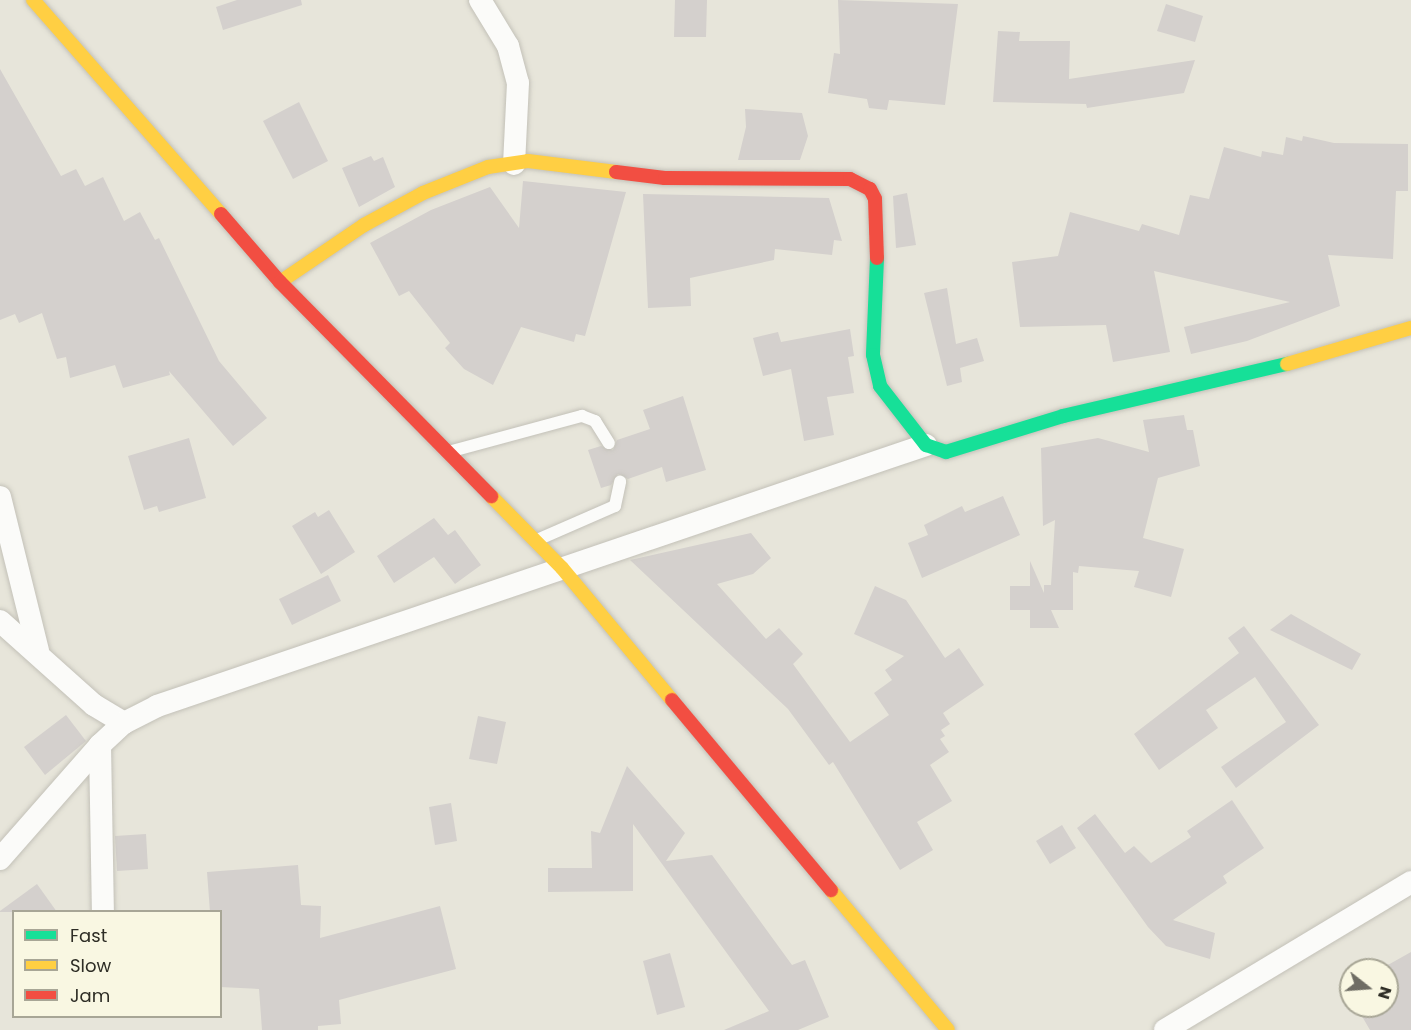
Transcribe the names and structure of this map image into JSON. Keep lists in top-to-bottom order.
{
  "legend": ["Fast", "Slow", "Jam"],
  "north": "right"
}
